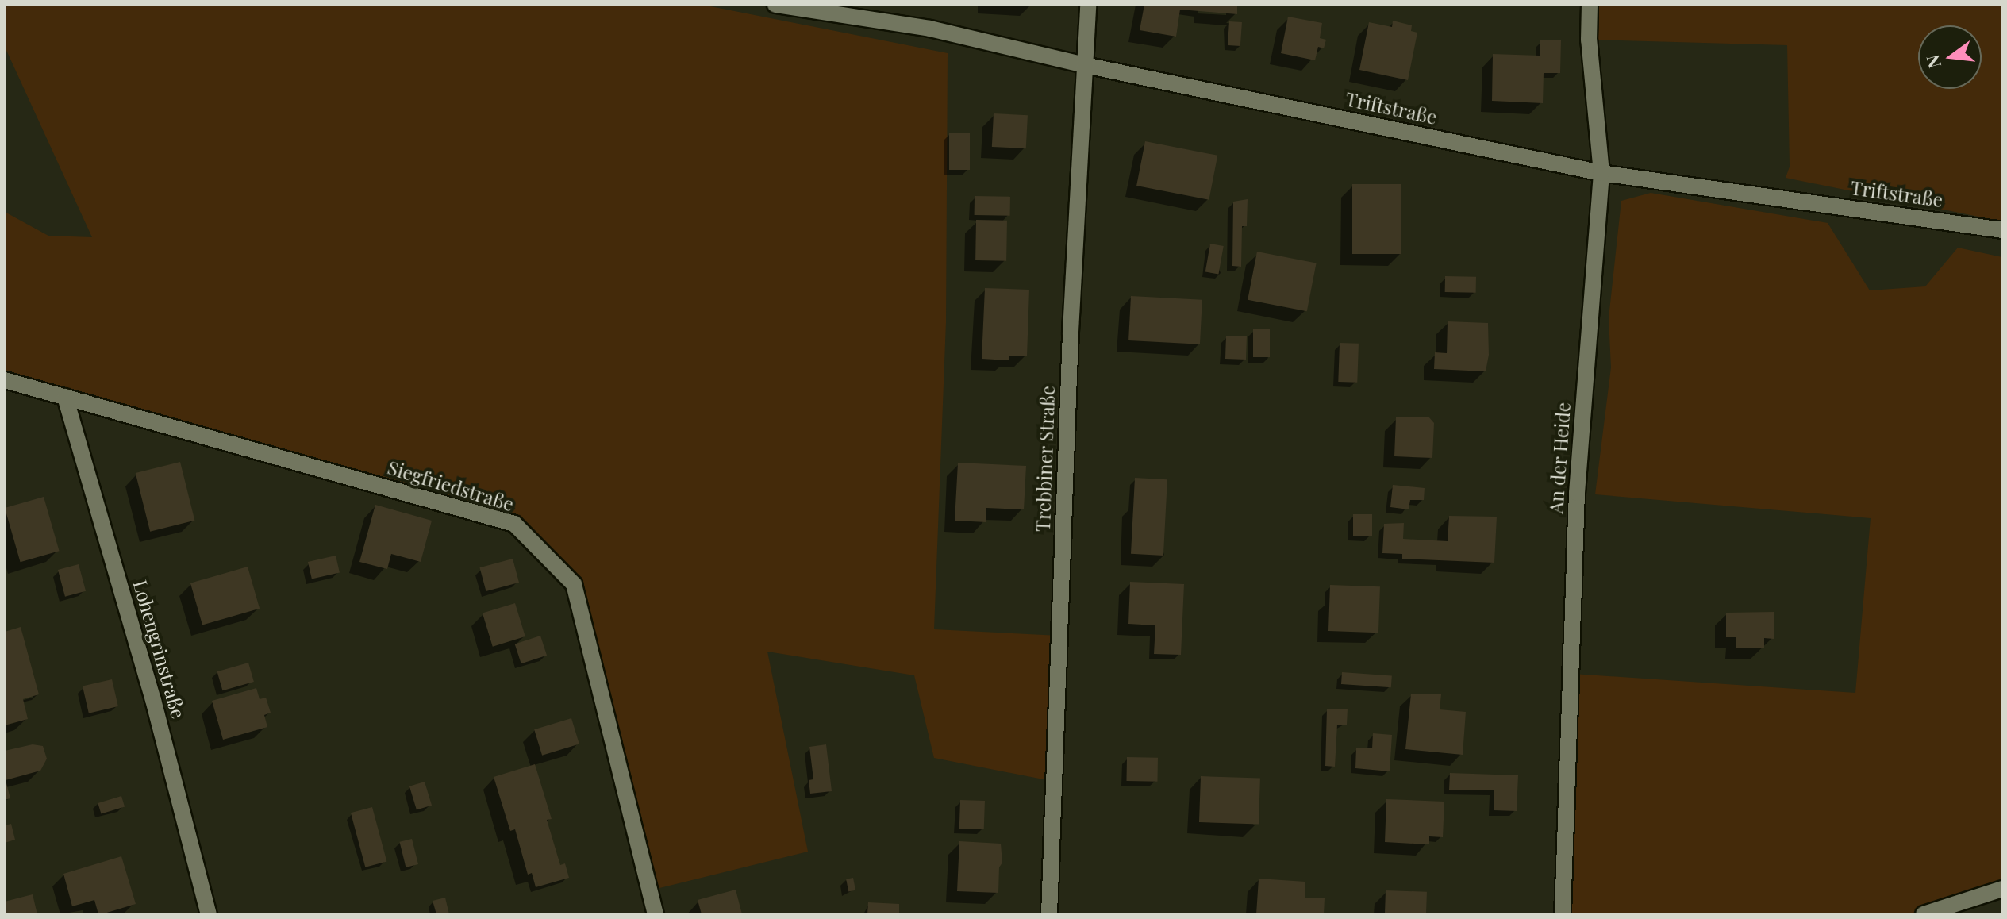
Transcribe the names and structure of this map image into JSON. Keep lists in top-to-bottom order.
{
  "streets": {
    "street": [
      "Triftstraße",
      "An der Heide",
      "Trebbiner Straße",
      "Siegfriedstraße",
      "Lohengrinstraße"
    ]
  },
  "crossings": [
    ["Triftstraße", "An der Heide"],
    ["Triftstraße", "Trebbiner Straße"],
    ["Siegfriedstraße", "Lohengrinstraße"]
  ],
  "north": "left"
}
